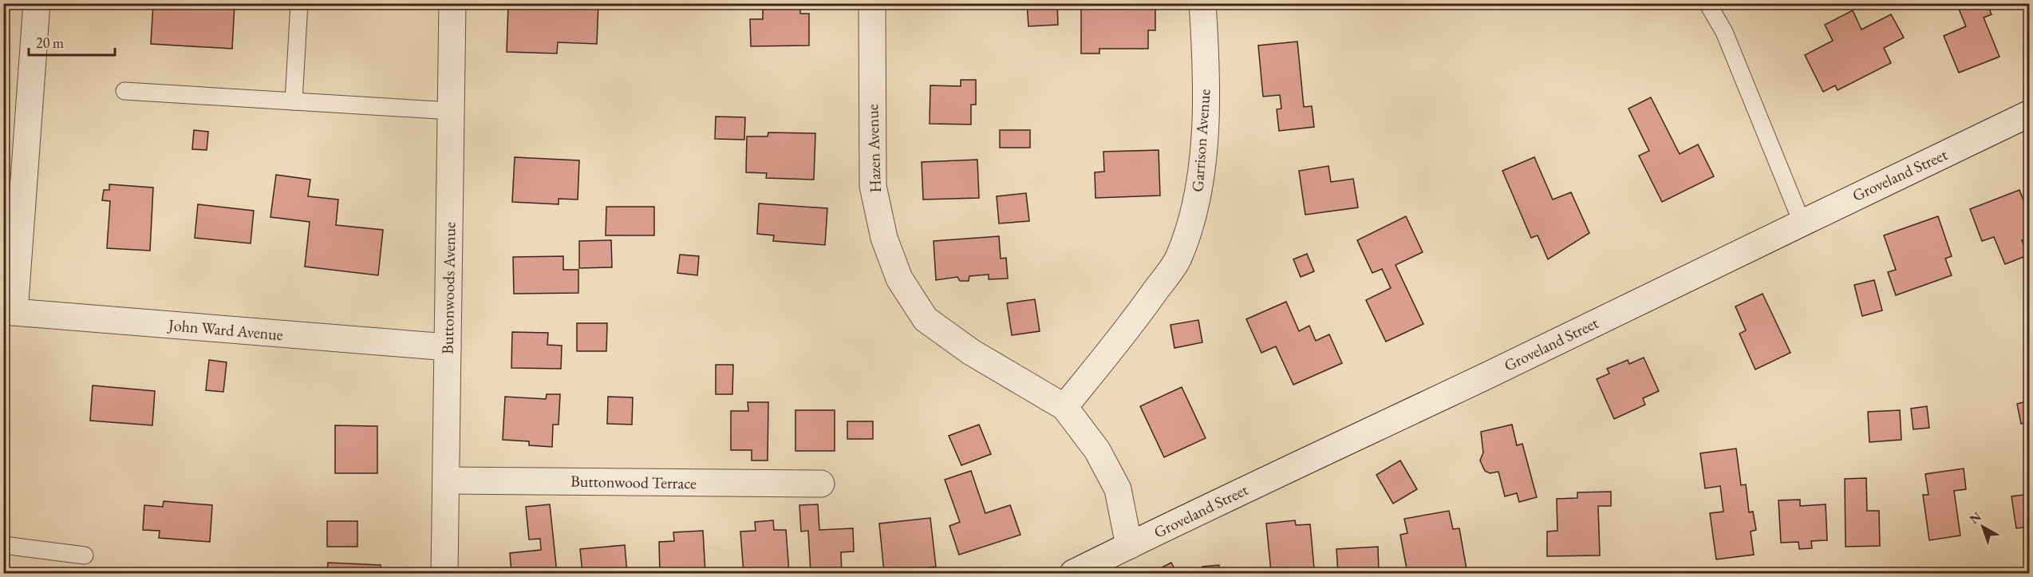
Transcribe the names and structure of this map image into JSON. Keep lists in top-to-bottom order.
{
  "streets": {
    "street": [
      "Garrison Avenue",
      "Hazen Avenue",
      "Groveland Street",
      "Buttonwoods Avenue",
      "John Ward Avenue",
      "Buttonwood Terrace"
    ]
  },
  "crossings": [
    ["Garrison Avenue", "Hazen Avenue"],
    ["Buttonwoods Avenue", "John Ward Avenue"],
    ["Buttonwoods Avenue", "Buttonwood Terrace"]
  ],
  "scale_bar": "20 m",
  "north": "top left"
}
